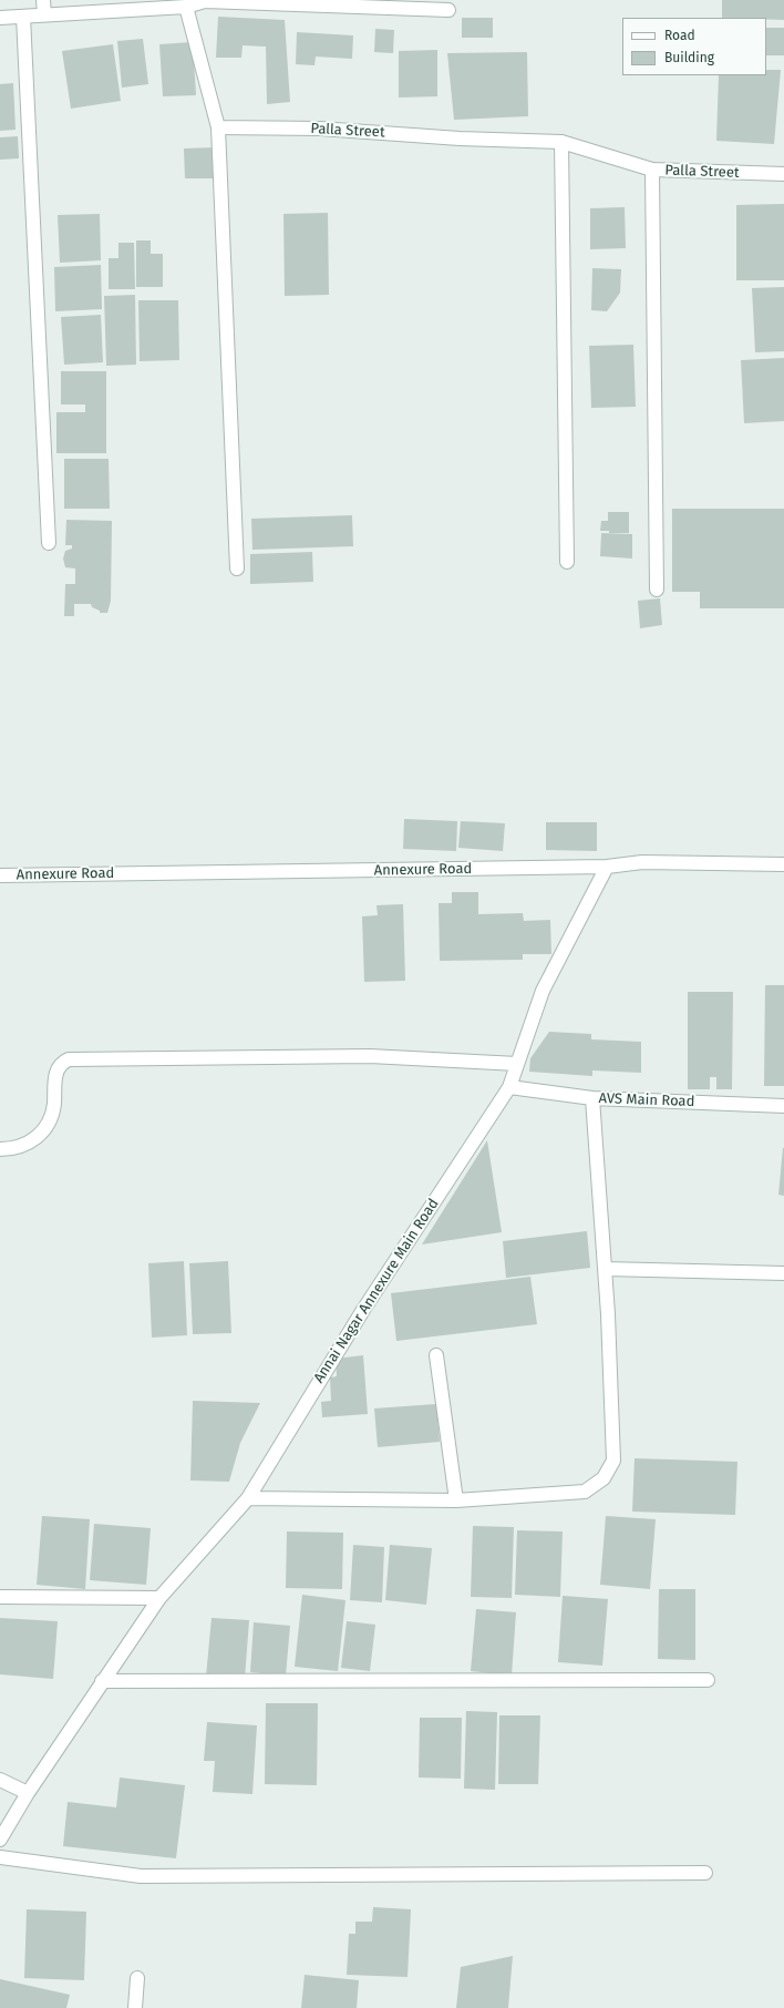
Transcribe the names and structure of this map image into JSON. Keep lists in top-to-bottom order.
{
  "streets": {
    "street": [
      "Palla Street",
      "Annexure Road",
      "AVS Main Road",
      "Annai Nagar Annexure Main Road"
    ]
  },
  "crossings": [
    ["AVS Main Road", "Annai Nagar Annexure Main Road"]
  ],
  "legend": ["Road", "Building"]
}
